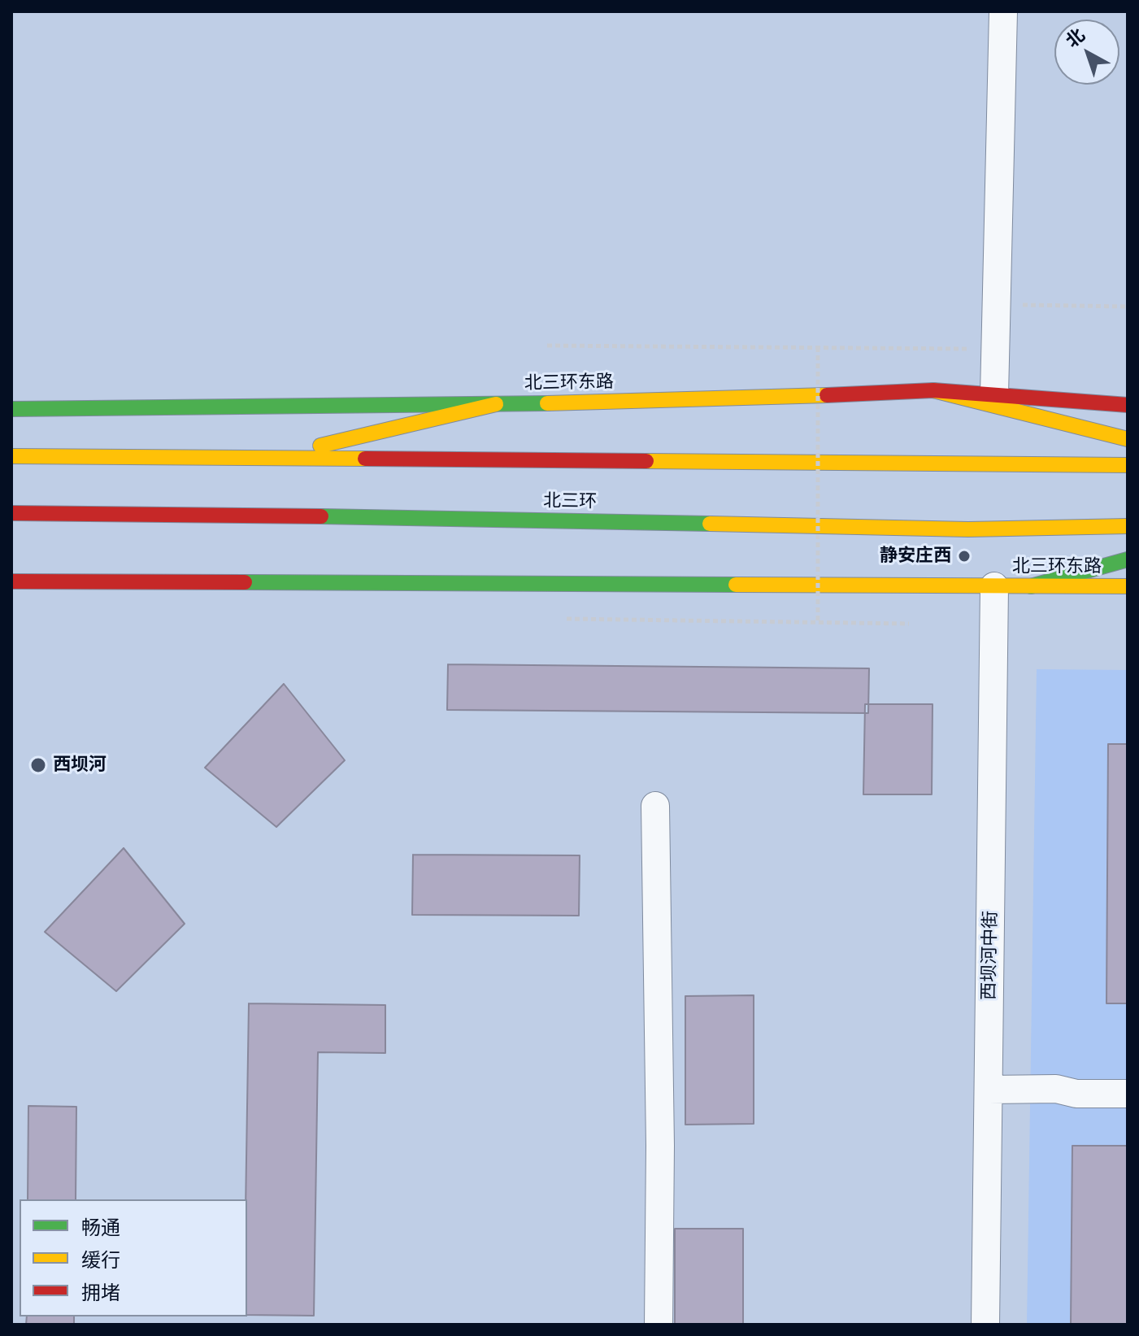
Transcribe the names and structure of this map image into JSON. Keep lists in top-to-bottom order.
{
  "streets": {
    "main road": ["北三环东路", "北三环"],
    "street": ["西坝河中街"]
  },
  "crossings": [
    ["北三环东路", "西坝河中街"]
  ],
  "places": ["静安庄西", "西坝河"],
  "legend": ["畅通", "缓行", "拥堵"],
  "north": "top left"
}
